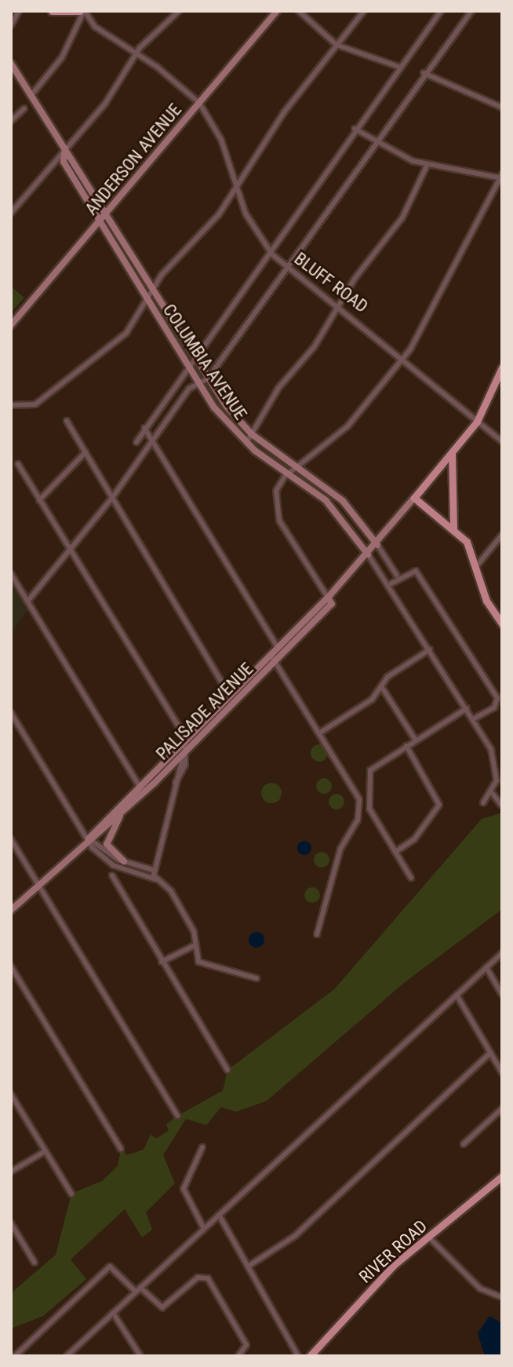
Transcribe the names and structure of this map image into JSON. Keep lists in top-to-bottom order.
{
  "streets": {
    "main road": [
      "ANDERSON AVENUE",
      "COLUMBIA AVENUE",
      "PALISADE AVENUE",
      "RIVER ROAD"
    ],
    "street": ["BLUFF ROAD"]
  },
  "crossings": [
    ["ANDERSON AVENUE", "BLUFF ROAD"],
    ["ANDERSON AVENUE", "COLUMBIA AVENUE"],
    ["BLUFF ROAD", "PALISADE AVENUE"],
    ["COLUMBIA AVENUE", "PALISADE AVENUE"]
  ]
}
